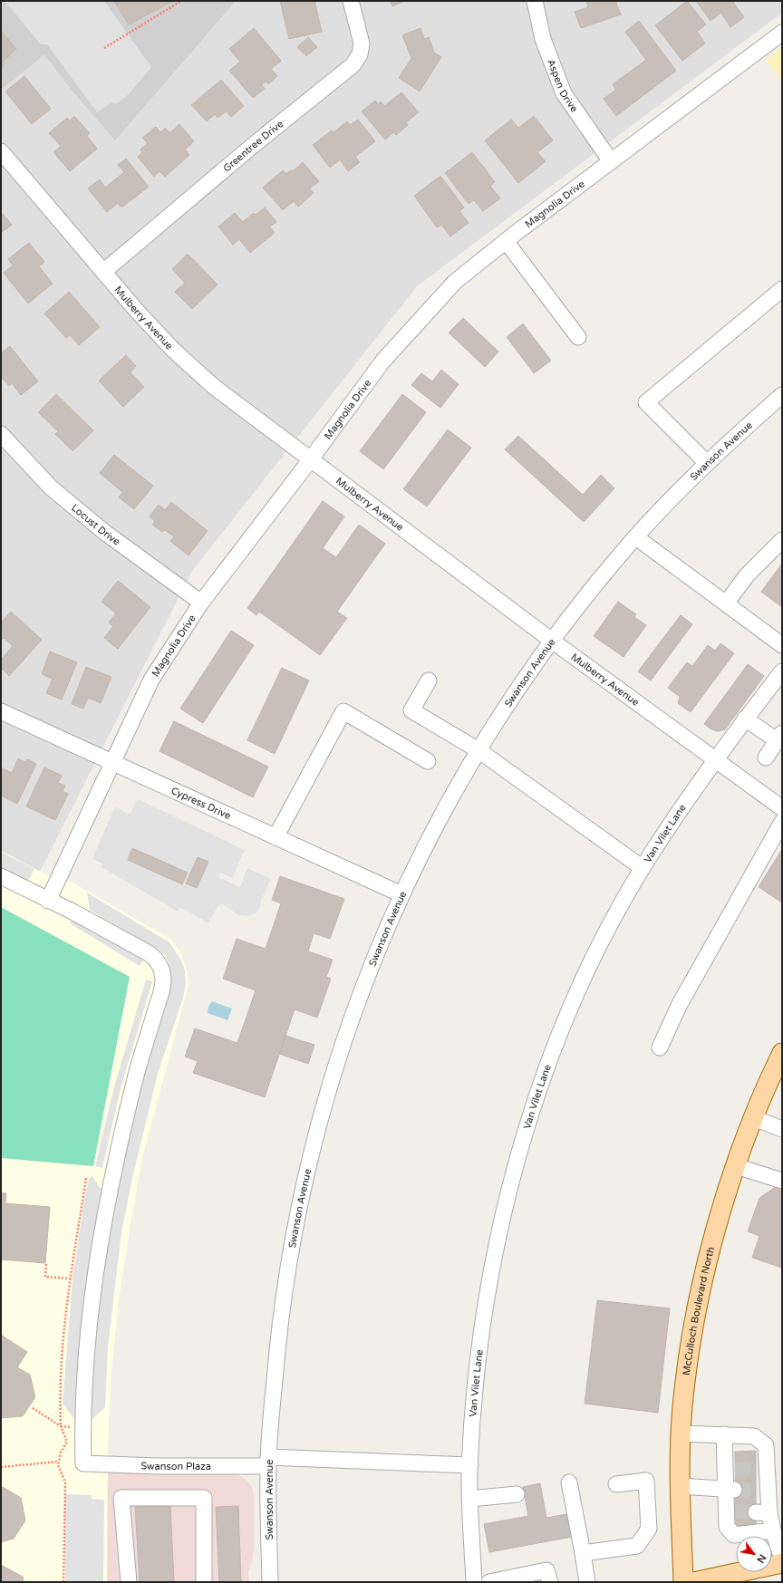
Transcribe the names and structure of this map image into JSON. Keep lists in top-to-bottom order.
{
  "streets": {
    "main road": ["McCulloch Boulevard North"],
    "street": [
      "Aspen Drive",
      "Greentree Drive",
      "Magnolia Drive",
      "Mulberry Avenue",
      "Swanson Avenue",
      "Locust Drive",
      "Cypress Drive",
      "Van Vilet Lane",
      "Swanson Plaza"
    ]
  },
  "crossings": [
    ["Aspen Drive", "Magnolia Drive"],
    ["Greentree Drive", "Mulberry Avenue"],
    ["Magnolia Drive", "Mulberry Avenue"],
    ["Magnolia Drive", "Locust Drive"],
    ["Magnolia Drive", "Cypress Drive"],
    ["Magnolia Drive", "Swanson Plaza"],
    ["Mulberry Avenue", "Swanson Avenue"],
    ["Mulberry Avenue", "Van Vilet Lane"],
    ["Swanson Avenue", "Cypress Drive"],
    ["Swanson Avenue", "Swanson Plaza"],
    ["Van Vilet Lane", "Swanson Plaza"]
  ],
  "north": "bottom right"
}
